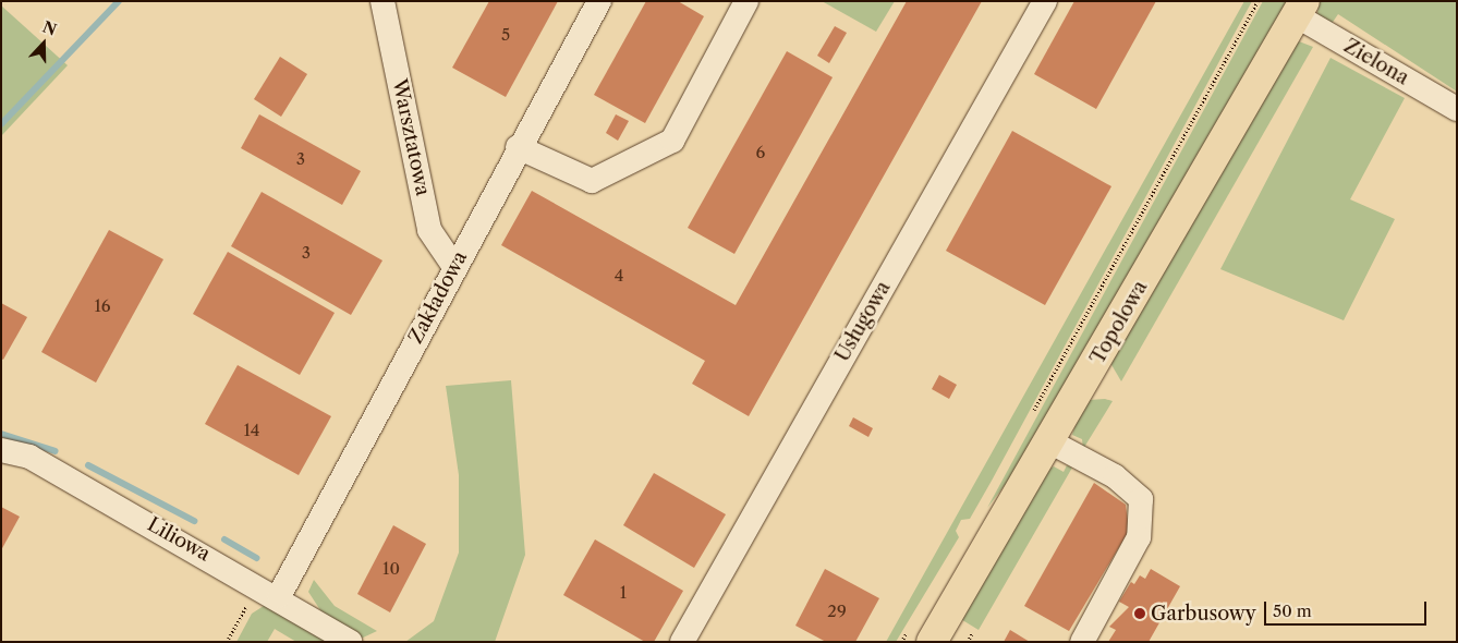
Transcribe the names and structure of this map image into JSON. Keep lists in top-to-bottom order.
{
  "streets": {
    "main road": ["Topolowa"],
    "street": [
      "Zielona",
      "Warsztatowa",
      "Zakładowa",
      "Usługowa",
      "Liliowa"
    ]
  },
  "crossings": [
    ["Zielona", "Topolowa"],
    ["Warsztatowa", "Zakładowa"],
    ["Zakładowa", "Liliowa"]
  ],
  "places": ["Garbusowy"],
  "house_numbers": [
    "5",
    "6",
    "3",
    "3",
    "4",
    "16",
    "14",
    "10",
    "1",
    "29"
  ],
  "scale_bar": "50 m",
  "north": "top"
}
